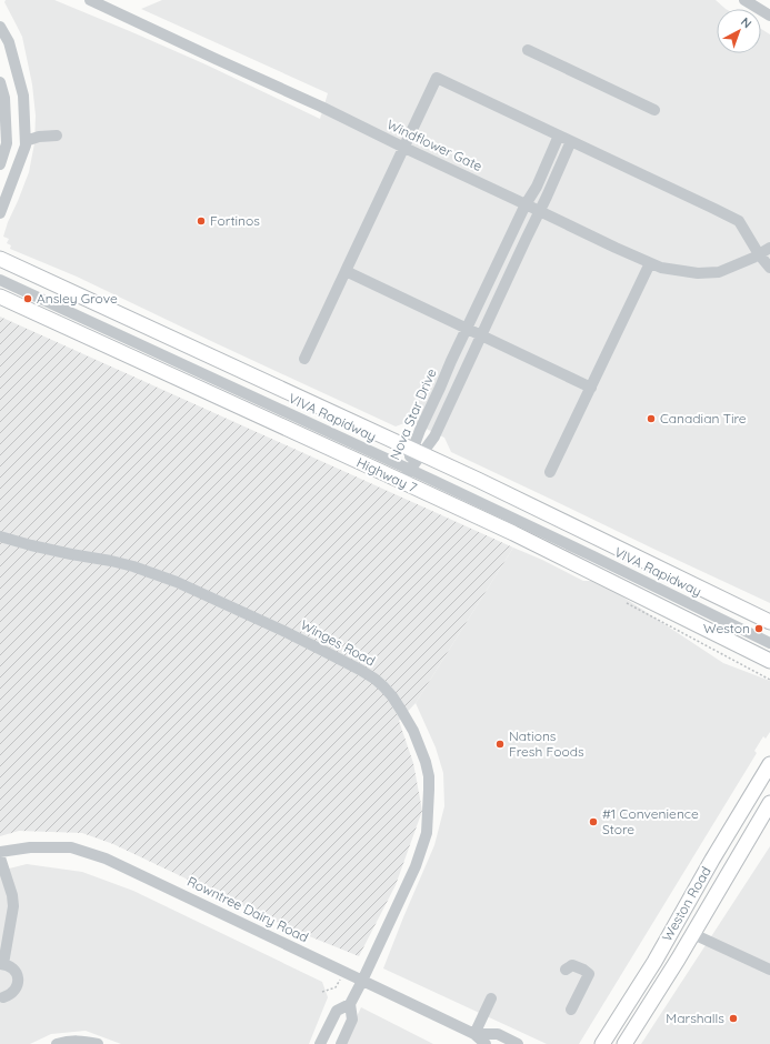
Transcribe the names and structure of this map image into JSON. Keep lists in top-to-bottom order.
{
  "streets": {
    "main road": ["Highway 7", "Weston Road"],
    "street": [
      "Windflower Gate",
      "Nova Star Drive",
      "VIVA Rapidway",
      "Winges Road",
      "Rowntree Dairy Road"
    ]
  },
  "crossings": [
    ["Windflower Gate", "Nova Star Drive"],
    ["Nova Star Drive", "VIVA Rapidway"],
    ["Nova Star Drive", "Highway 7"],
    ["VIVA Rapidway", "Highway 7"],
    ["Winges Road", "Rowntree Dairy Road"]
  ],
  "places": [
    "Fortinos",
    "Ansley Grove",
    "Canadian Tire",
    "Weston",
    "Nations Fresh Foods",
    "#1 Convenience Store",
    "Marshalls"
  ],
  "north": "top right"
}
